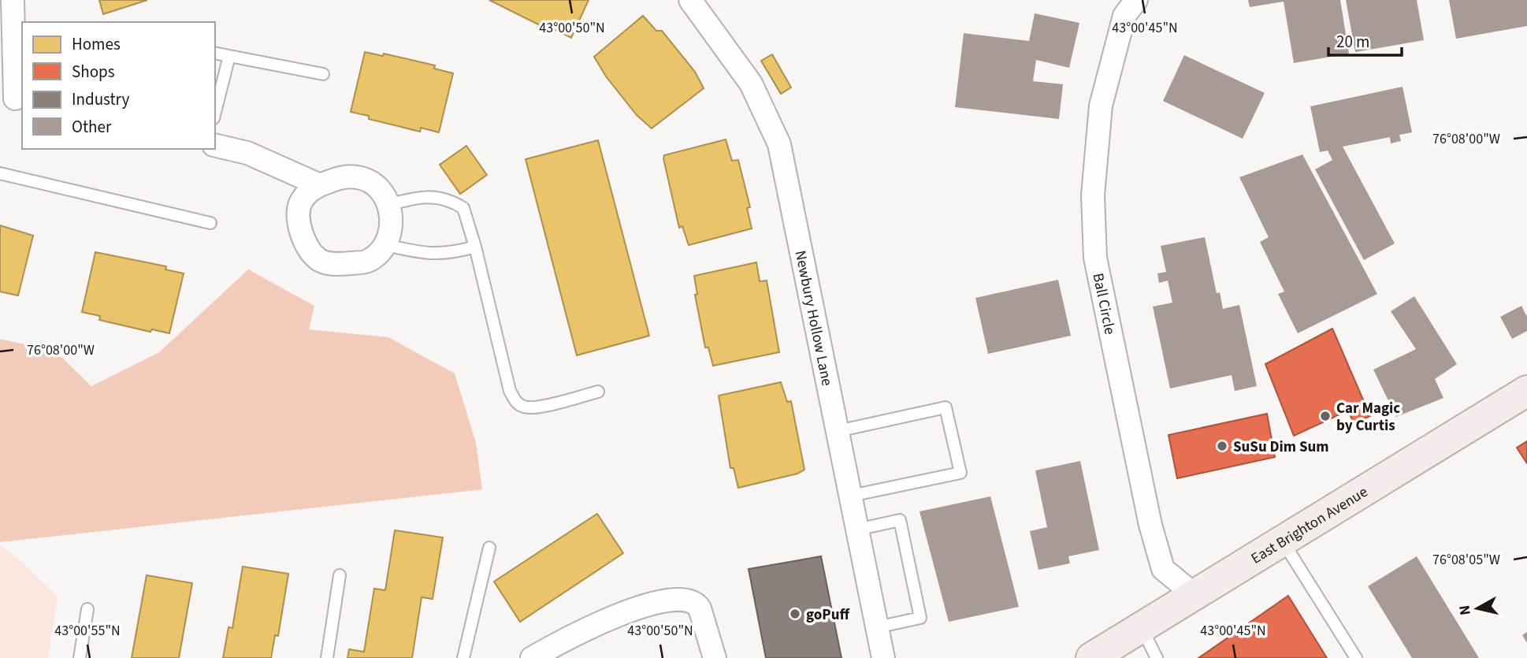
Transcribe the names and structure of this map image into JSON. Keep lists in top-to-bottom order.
{
  "streets": {
    "main road": ["East Brighton Avenue"],
    "street": ["Ball Circle", "Newbury Hollow Lane"]
  },
  "crossings": [
    ["Ball Circle", "East Brighton Avenue"]
  ],
  "places": ["Car Magic by Curtis", "SuSu Dim Sum", "goPuff"],
  "legend": [
    "Homes",
    "Shops",
    "Industry",
    "Other"
  ],
  "scale_bar": "20 m",
  "north": "left",
  "coordinates": [
    "43°00'50\"N",
    "43°00'45\"N",
    "76°08'00\"W",
    "76°08'05\"W",
    "43°00'55\"N"
  ]
}
